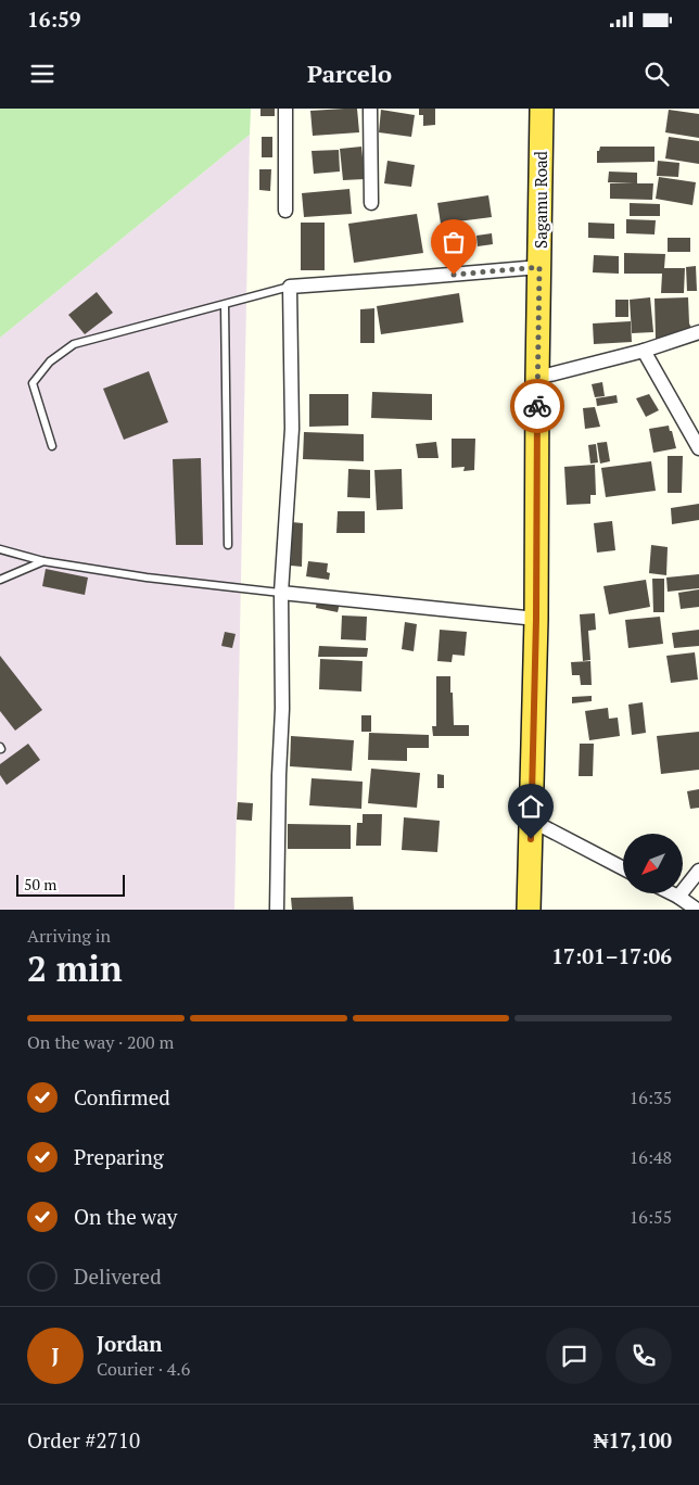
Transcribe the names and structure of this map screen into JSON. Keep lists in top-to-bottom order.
{
  "streets": {
    "highway": ["Sagamu Road"]
  },
  "scale_bar": "50 m",
  "north": "bottom left",
  "page": {
    "status": "16:59",
    "header": "Parcelo",
    "scale": "50 m",
    "heading": ["2 min", "Arriving in", "17:01–17:06"],
    "panel": [
      "Jordan",
      "Courier · 4.6",
      "Order #2710",
      "₦17,100"
    ],
    "bar": "On the way · 200 m",
    "list": [
      ["Confirmed", "16:35"],
      ["Preparing", "16:48"],
      ["On the way", "16:55"],
      "Delivered"
    ],
    "round": "J"
  }
}
